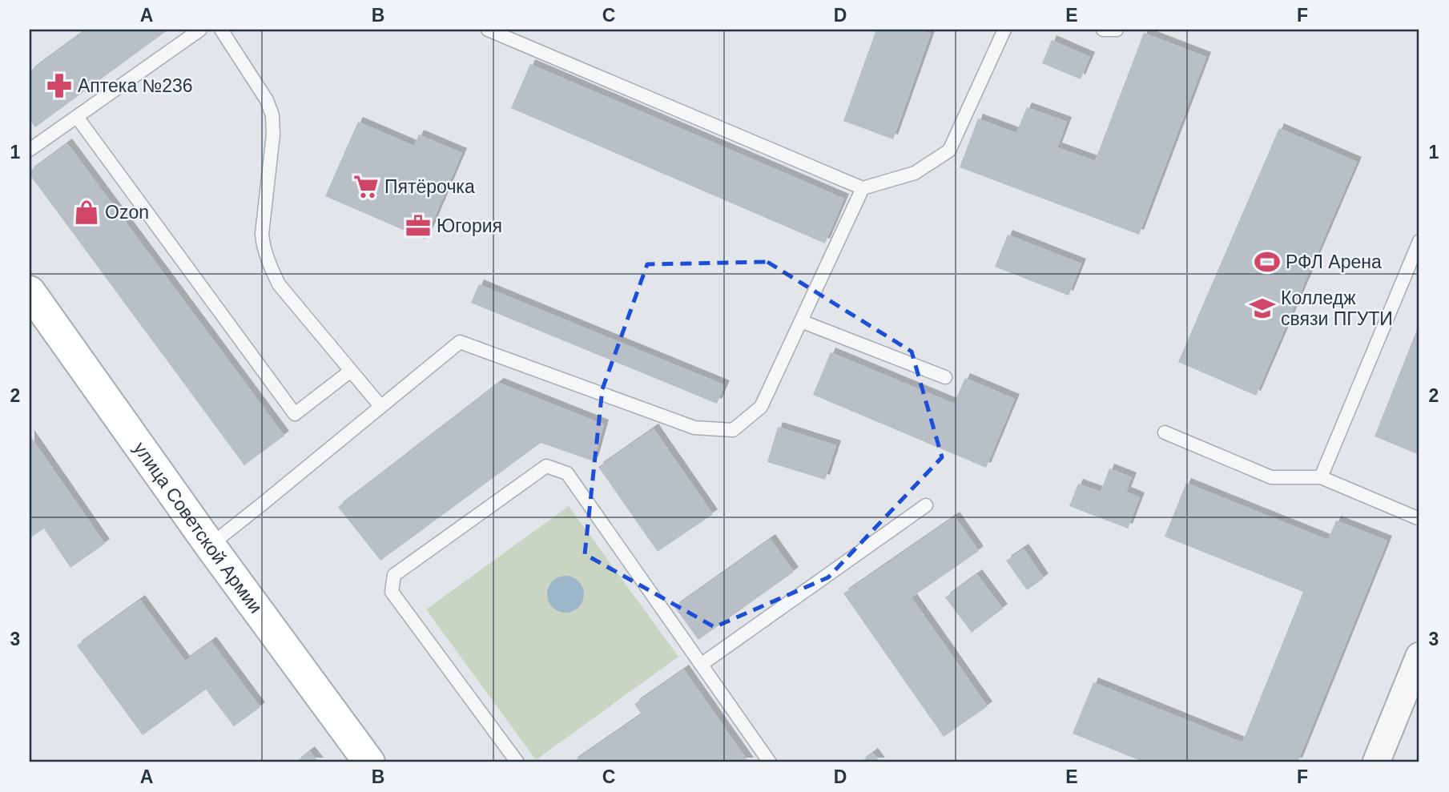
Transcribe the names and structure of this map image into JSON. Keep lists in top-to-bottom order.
{
  "streets": {
    "main road": ["улица Советской Армии"]
  },
  "places": {
    "pharmacy": ["Аптека №236"],
    "supermarket": ["Пятёрочка"],
    "shop": ["Ozon"],
    "office": ["Югория"],
    "sports": ["РФЛ Арена"],
    "school or university": ["Колледж связи ПГУТИ"]
  },
  "grid": {
    "columns": [
      "A",
      "B",
      "C",
      "D",
      "E",
      "F"
    ],
    "rows": ["1", "2", "3"]
  }
}
